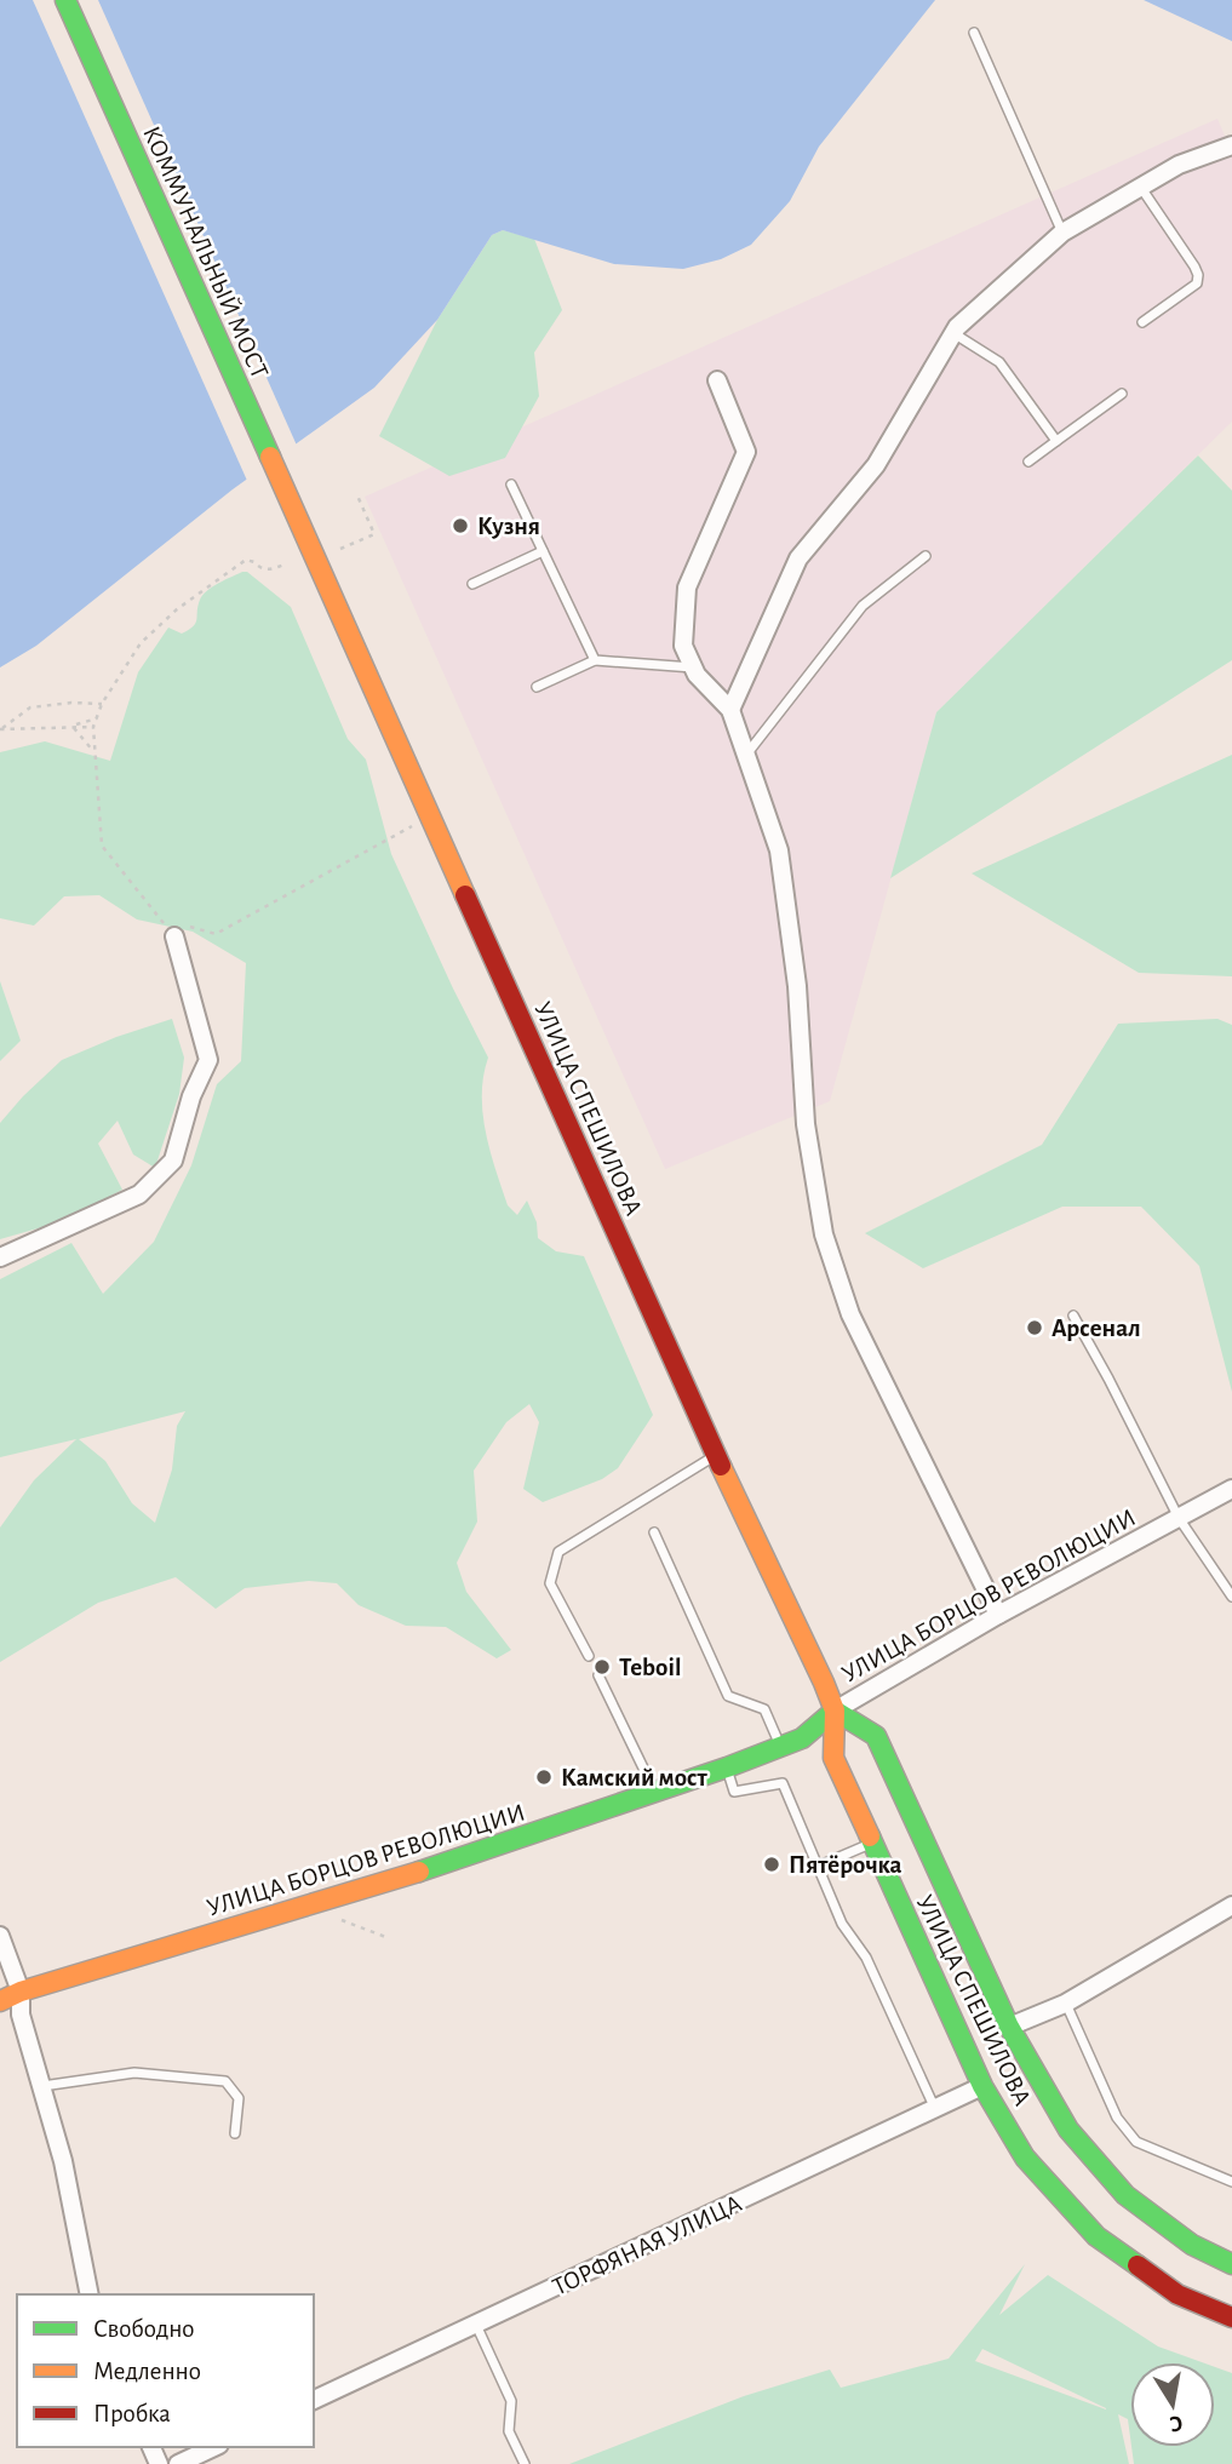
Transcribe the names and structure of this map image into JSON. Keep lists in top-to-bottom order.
{
  "streets": {
    "main road": ["КОММУНАЛЬНЫЙ МОСТ", "УЛИЦА СПЕШИЛОВА", "УЛИЦА БОРЦОВ РЕВОЛЮЦИИ"],
    "street": ["ТОРФЯНАЯ УЛИЦА"]
  },
  "crossings": [
    ["КОММУНАЛЬНЫЙ МОСТ", "УЛИЦА СПЕШИЛОВА"],
    ["УЛИЦА СПЕШИЛОВА", "УЛИЦА БОРЦОВ РЕВОЛЮЦИИ"],
    ["УЛИЦА СПЕШИЛОВА", "ТОРФЯНАЯ УЛИЦА"]
  ],
  "places": [
    "Кузня",
    "Арсенал",
    "Teboil",
    "Камский мост",
    "Пятёрочка"
  ],
  "legend": ["Свободно", "Медленно", "Пробка"],
  "north": "bottom"
}
